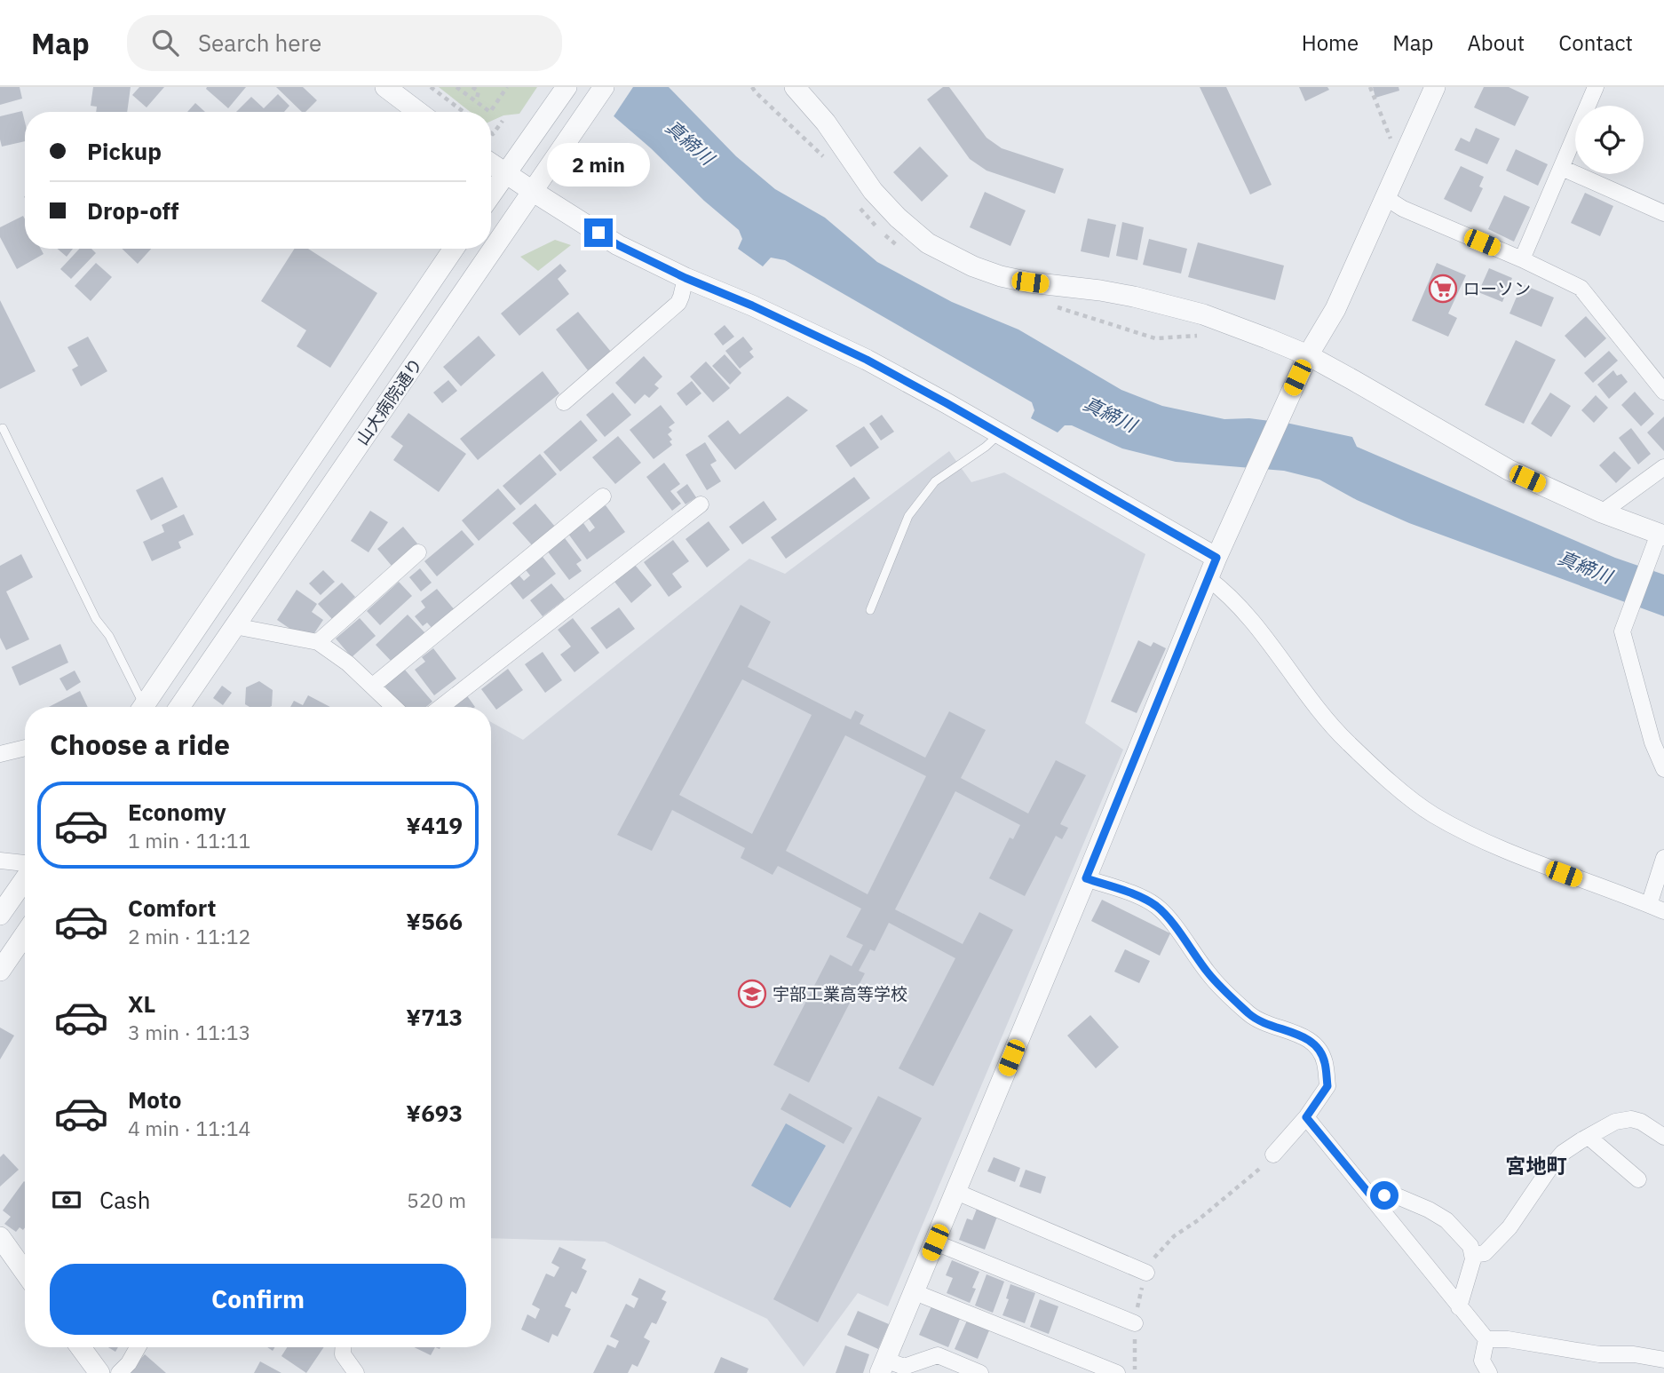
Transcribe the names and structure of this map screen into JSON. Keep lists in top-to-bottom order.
{
  "streets": {
    "street": ["山大病院通り"]
  },
  "districts": ["宮地町"],
  "water": ["真締川"],
  "places": {
    "supermarket": ["ローソン"],
    "school or university": ["宇部工業高等学校"]
  },
  "page": {
    "header": "Map",
    "search": "Search here",
    "nav": [
      "Home",
      "Map",
      "About",
      "Contact"
    ],
    "banner": ["Pickup", "Drop-off"],
    "bubble": "2 min",
    "heading": "Choose a ride",
    "list": [
      {
        "name": "Economy",
        "note": "1 min · 11:11",
        "value": "¥419"
      },
      {
        "name": "Comfort",
        "note": "2 min · 11:12",
        "value": "¥566"
      },
      {
        "name": "XL",
        "note": "3 min · 11:13",
        "value": "¥713"
      },
      {
        "name": "Moto",
        "note": "4 min · 11:14",
        "value": "¥693"
      }
    ],
    "pay": ["Cash", "520 m"],
    "buttons": "Confirm"
  }
}
